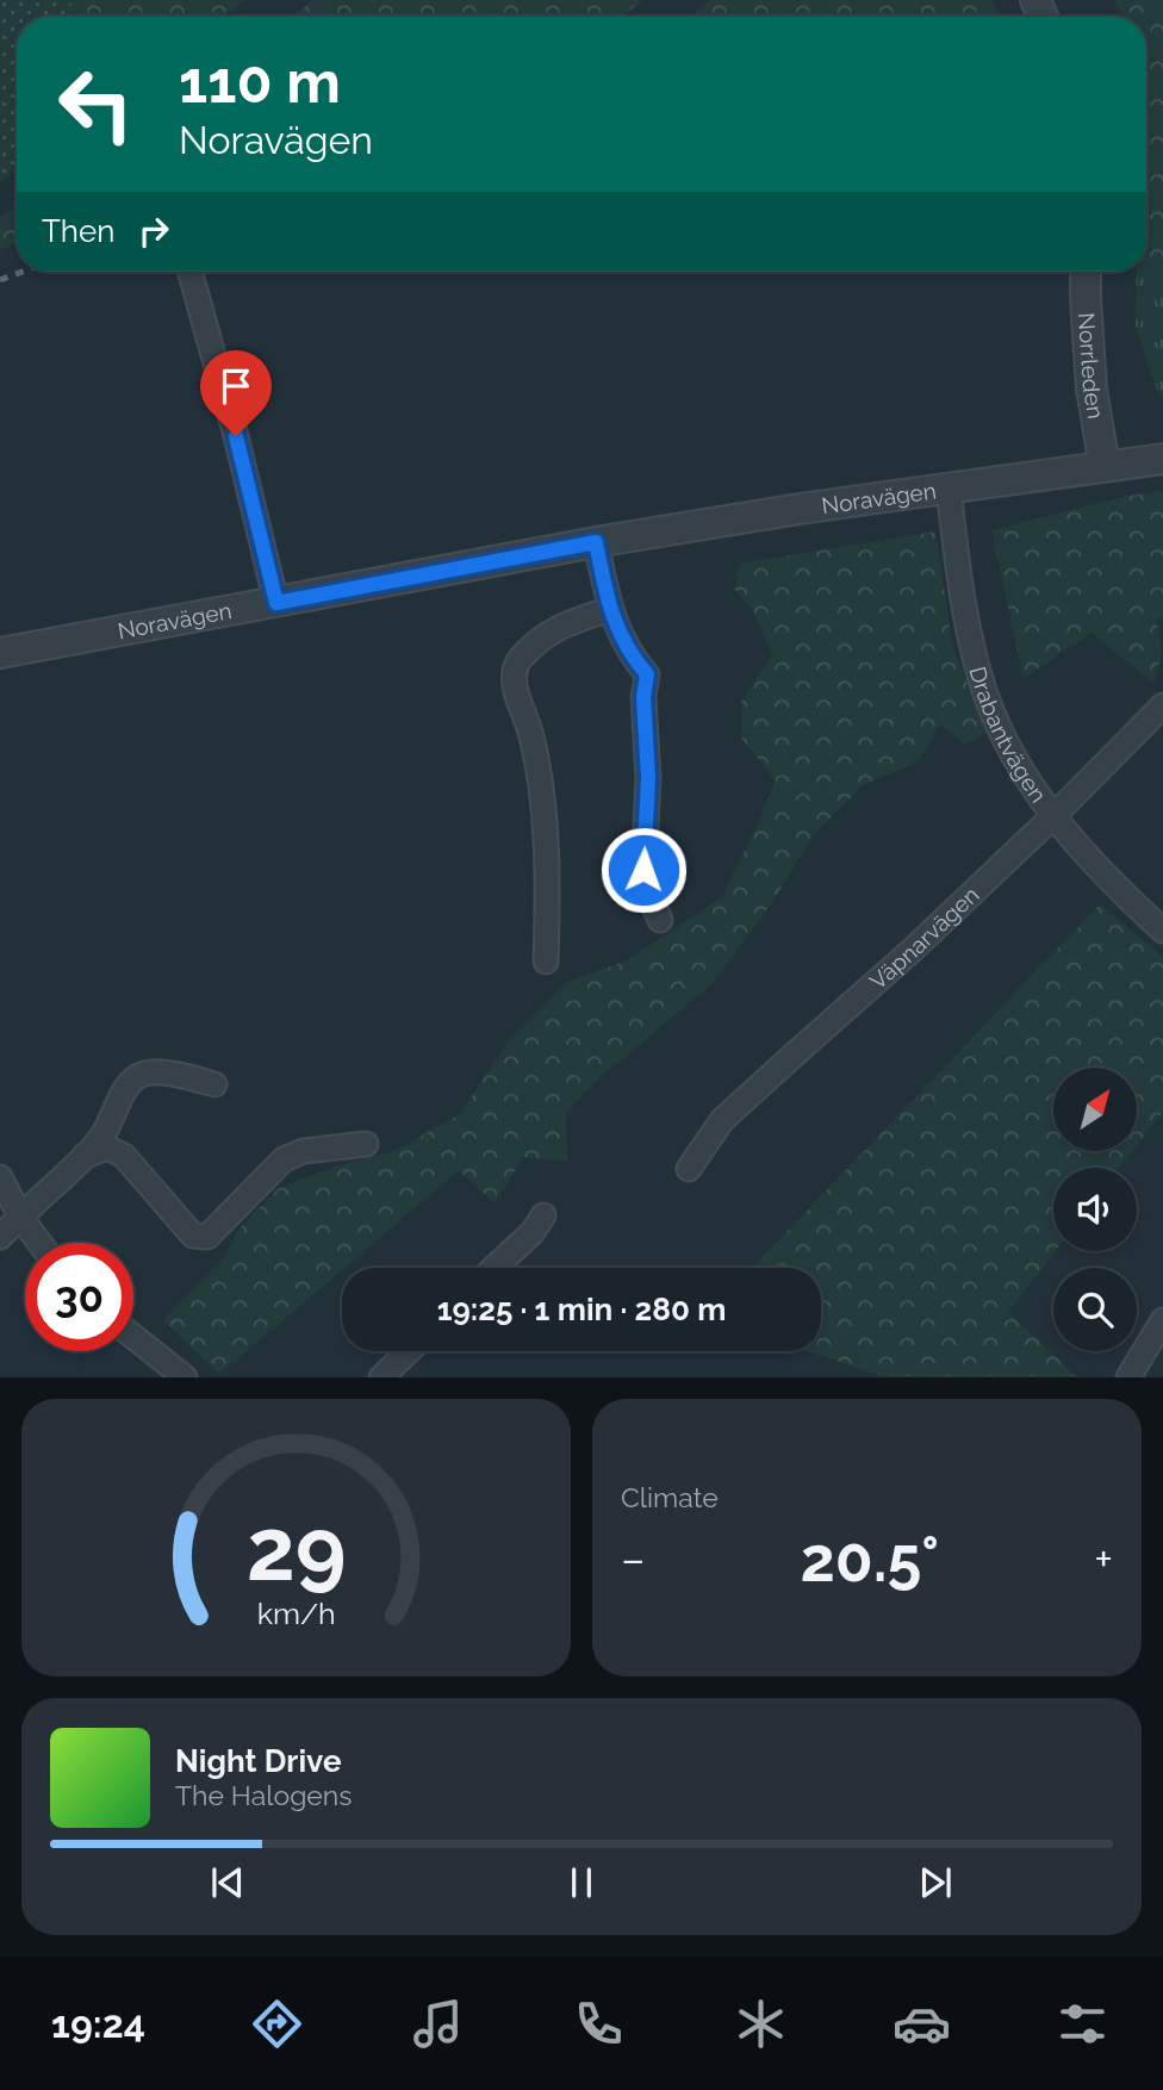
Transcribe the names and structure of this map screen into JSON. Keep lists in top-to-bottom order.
{
  "streets": {
    "street": [
      "Norrleden",
      "Noravägen",
      "Drabantvägen",
      "Väpnarvägen"
    ]
  },
  "crossings": [
    ["Norrleden", "Noravägen"],
    ["Noravägen", "Drabantvägen"],
    ["Drabantvägen", "Väpnarvägen"]
  ],
  "north": "top right",
  "page": {
    "turn": ["110 m", "Noravägen"],
    "then": "Then",
    "limit": "30",
    "trip": "19:25 · 1 min · 280 m",
    "tile": "Climate",
    "heat": ["−", "20.5°", "+"],
    "song": ["Night Drive", "The Halogens"],
    "tabs": "19:24",
    "gauge": ["29", "km/h"]
  }
}
